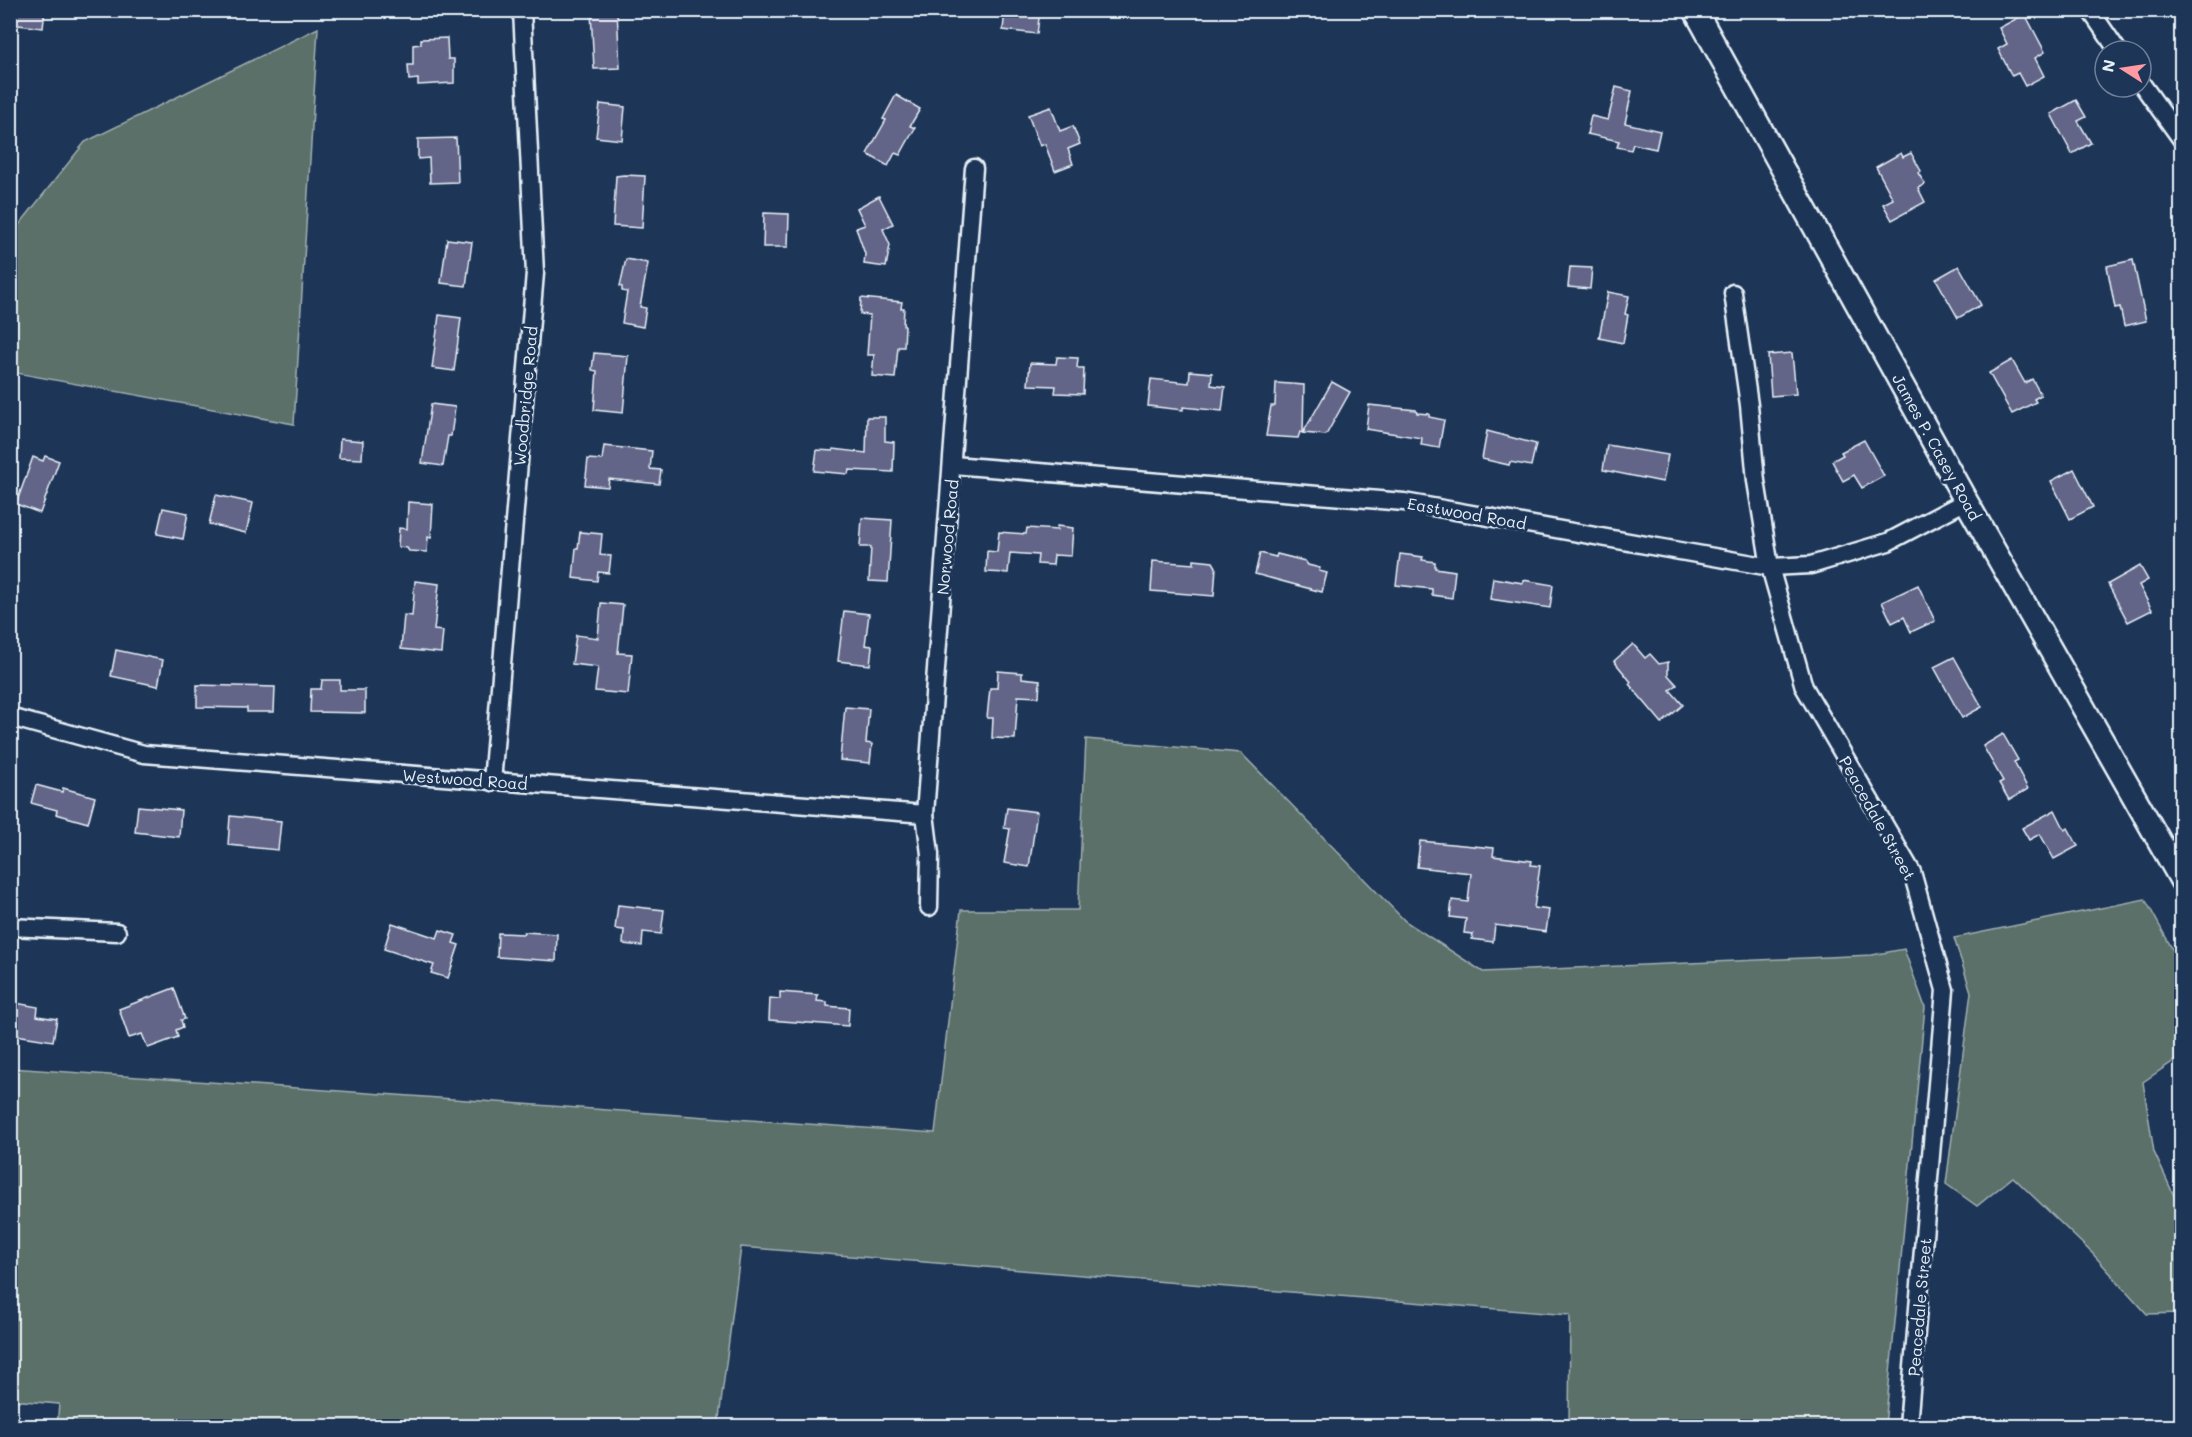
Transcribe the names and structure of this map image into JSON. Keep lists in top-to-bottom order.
{
  "streets": {
    "main road": ["James P. Casey Road"],
    "street": [
      "Woodbridge Road",
      "Eastwood Road",
      "Norwood Road",
      "Westwood Road",
      "Peacedale Street"
    ]
  },
  "crossings": [
    ["Woodbridge Road", "Westwood Road"],
    ["James P. Casey Road", "Eastwood Road"],
    ["Eastwood Road", "Norwood Road"],
    ["Eastwood Road", "Peacedale Street"],
    ["Norwood Road", "Westwood Road"]
  ],
  "north": "left"
}
